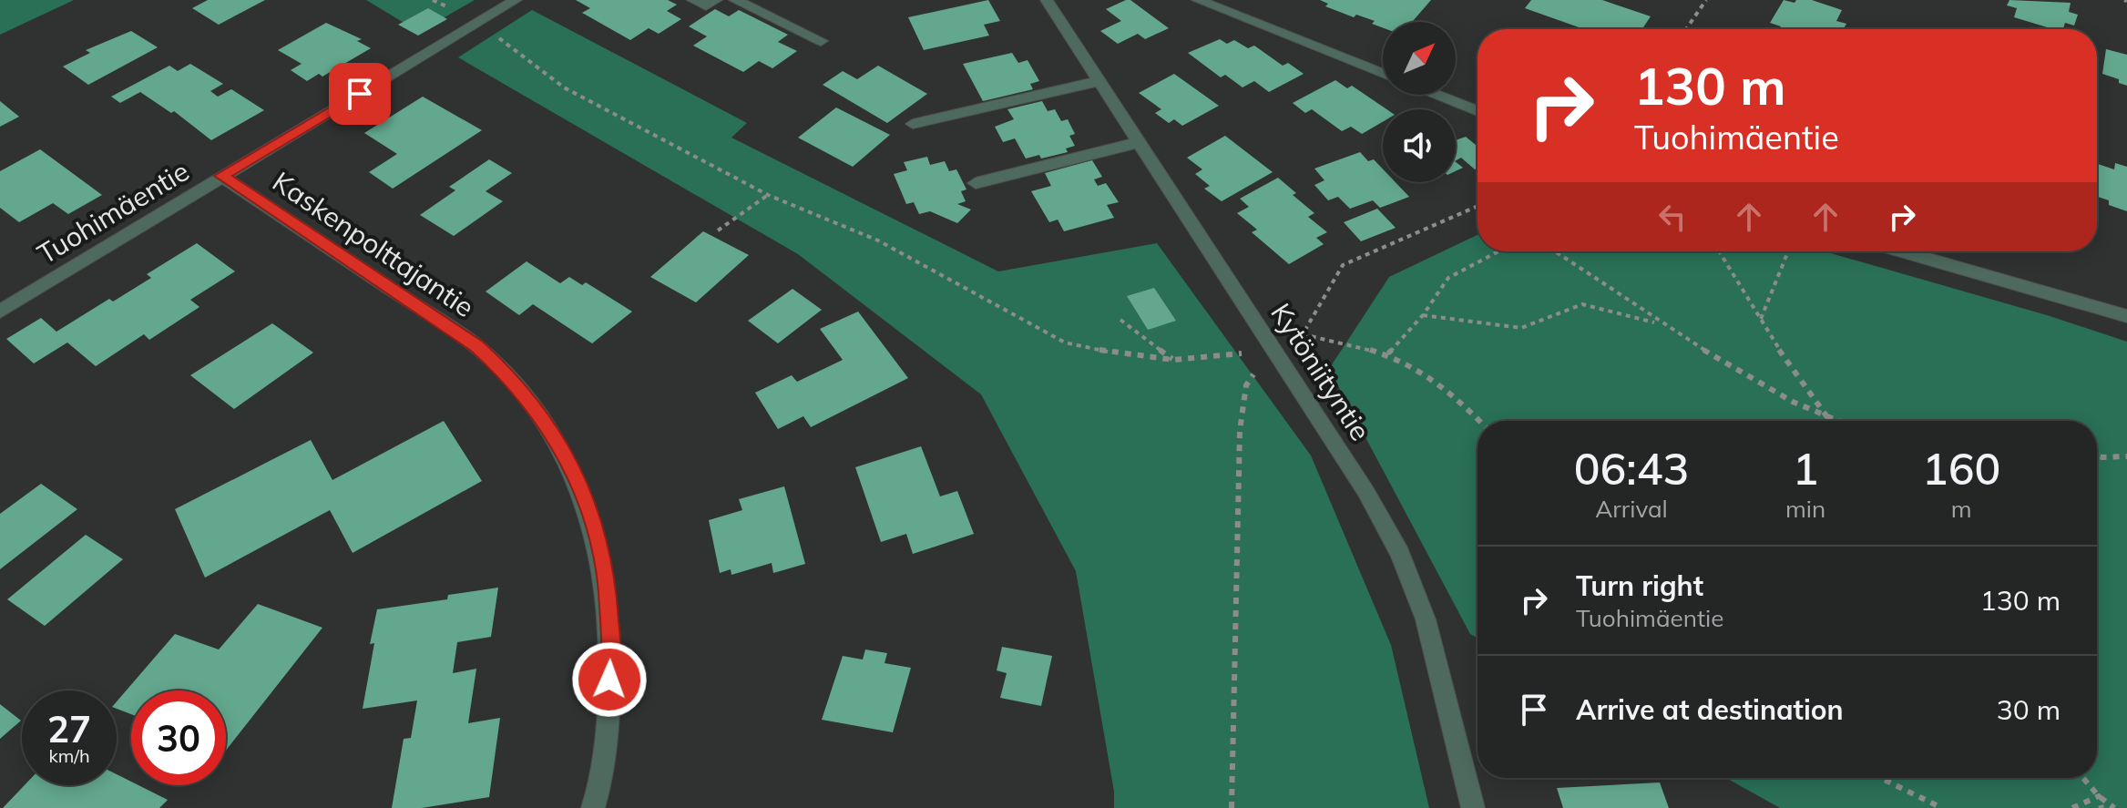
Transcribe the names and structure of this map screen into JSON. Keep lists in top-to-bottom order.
{
  "streets": {
    "street": ["Tuohimäentie", "Kaskenpolttajantie", "Kytöniityntie"]
  },
  "crossings": [
    ["Tuohimäentie", "Kaskenpolttajantie"]
  ],
  "north": "top right",
  "page": {
    "turn": ["130 m", "Tuohimäentie"],
    "eta": [
      "06:43",
      "Arrival",
      "1",
      "min",
      "160",
      "m"
    ],
    "list": [
      {
        "name": "Turn right",
        "note": "Tuohimäentie",
        "value": "130 m"
      },
      {
        "name": "Arrive at destination",
        "value": "30 m"
      }
    ],
    "speed": "27 km/h",
    "limit": "30"
  }
}
